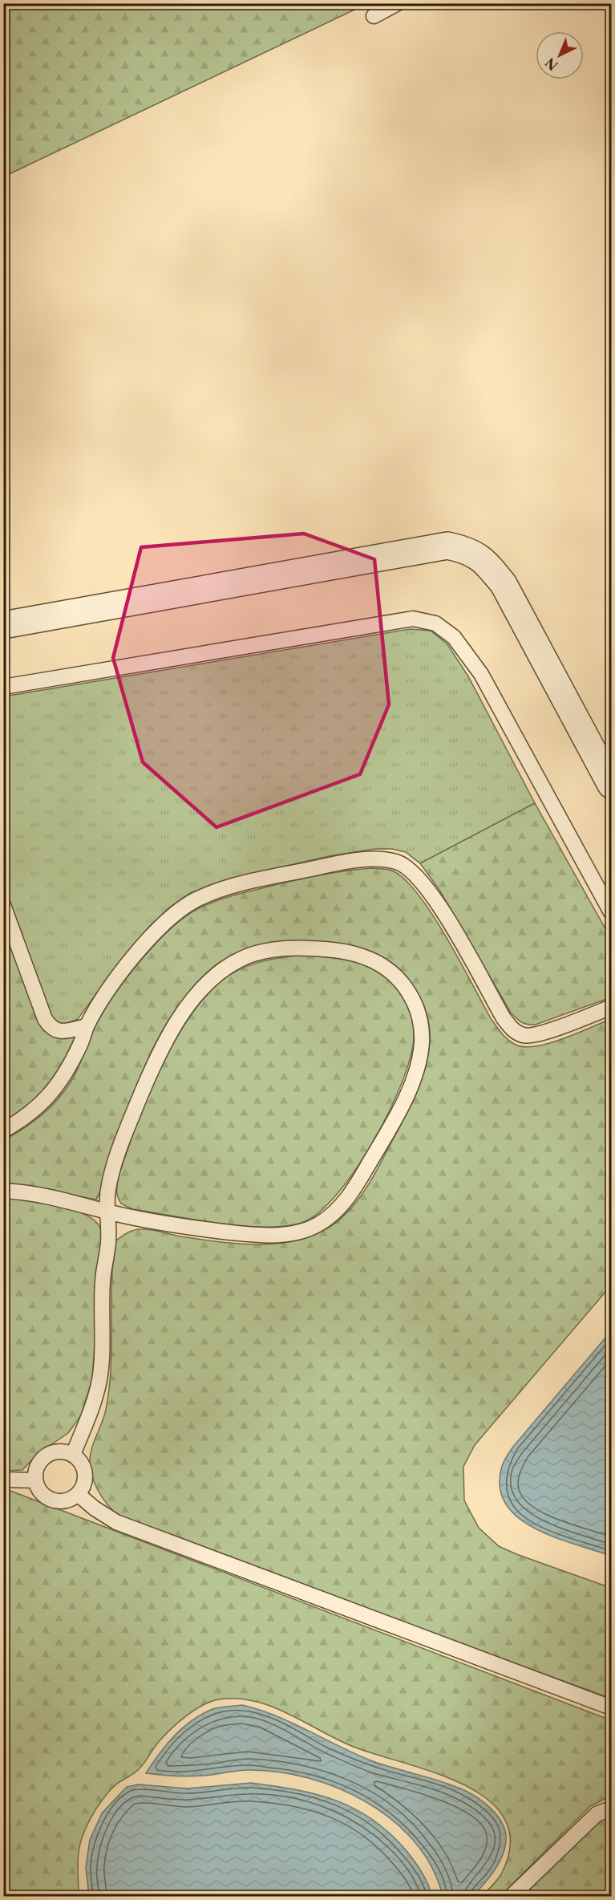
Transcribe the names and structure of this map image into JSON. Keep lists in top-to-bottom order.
{
  "north": "bottom left"
}
